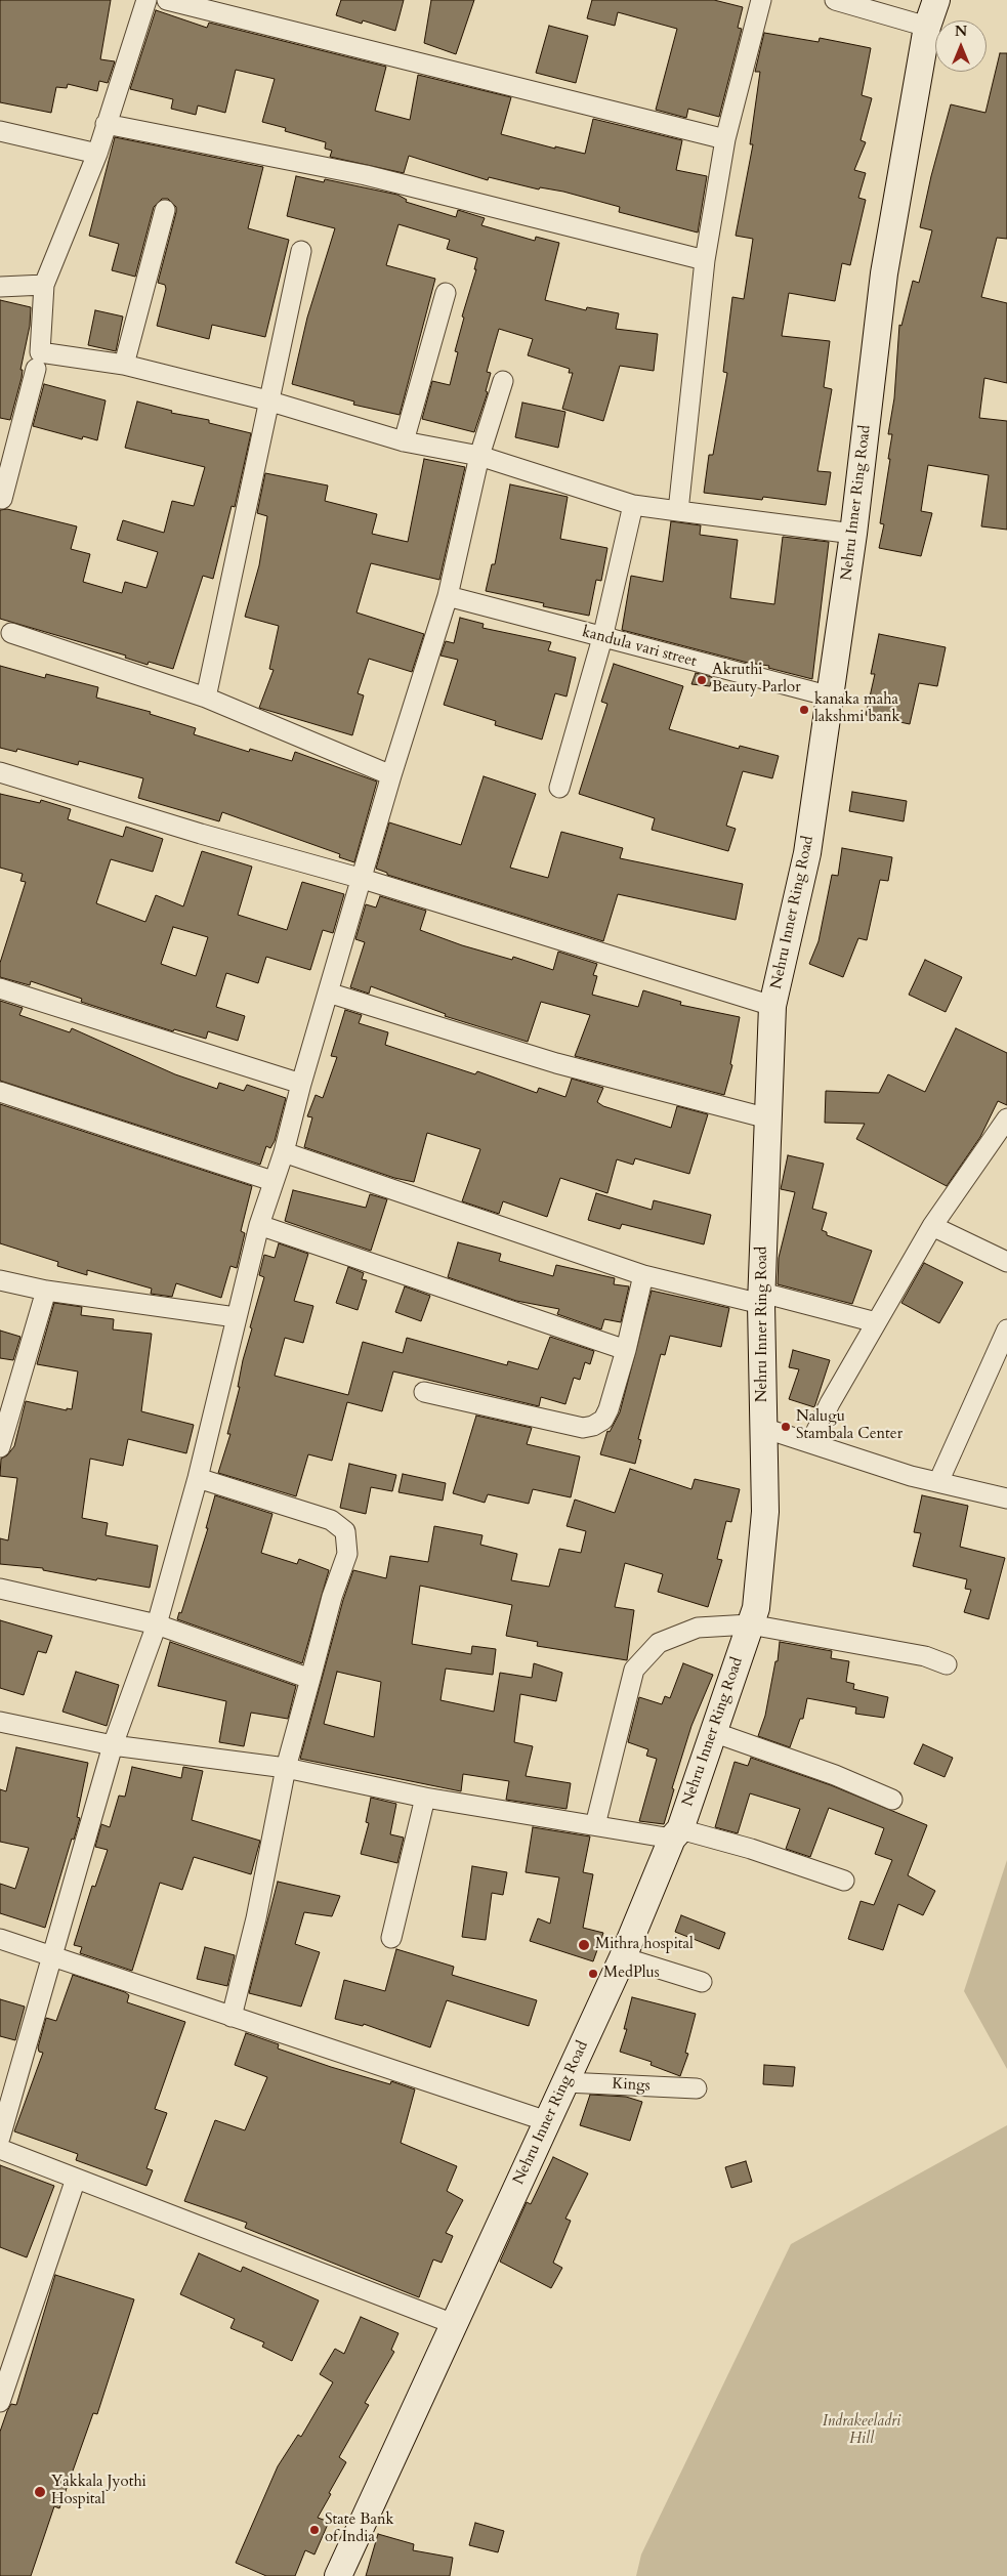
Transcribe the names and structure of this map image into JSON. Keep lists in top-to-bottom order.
{
  "streets": {
    "street": ["Nehru Inner Ring Road", "kandula vari street", "Kings"]
  },
  "crossings": [
    ["Nehru Inner Ring Road", "kandula vari street"],
    ["Nehru Inner Ring Road", "Kings"]
  ],
  "parks": ["Indrakeeladri Hill"],
  "places": [
    "Akruthi Beauty Parlor",
    "kanaka maha lakshmi bank",
    "Nalugu Stambala Center",
    "Mithra hospital",
    "MedPlus",
    "Yakkala Jyothi Hospital",
    "State Bank of India"
  ],
  "north": "top"
}
